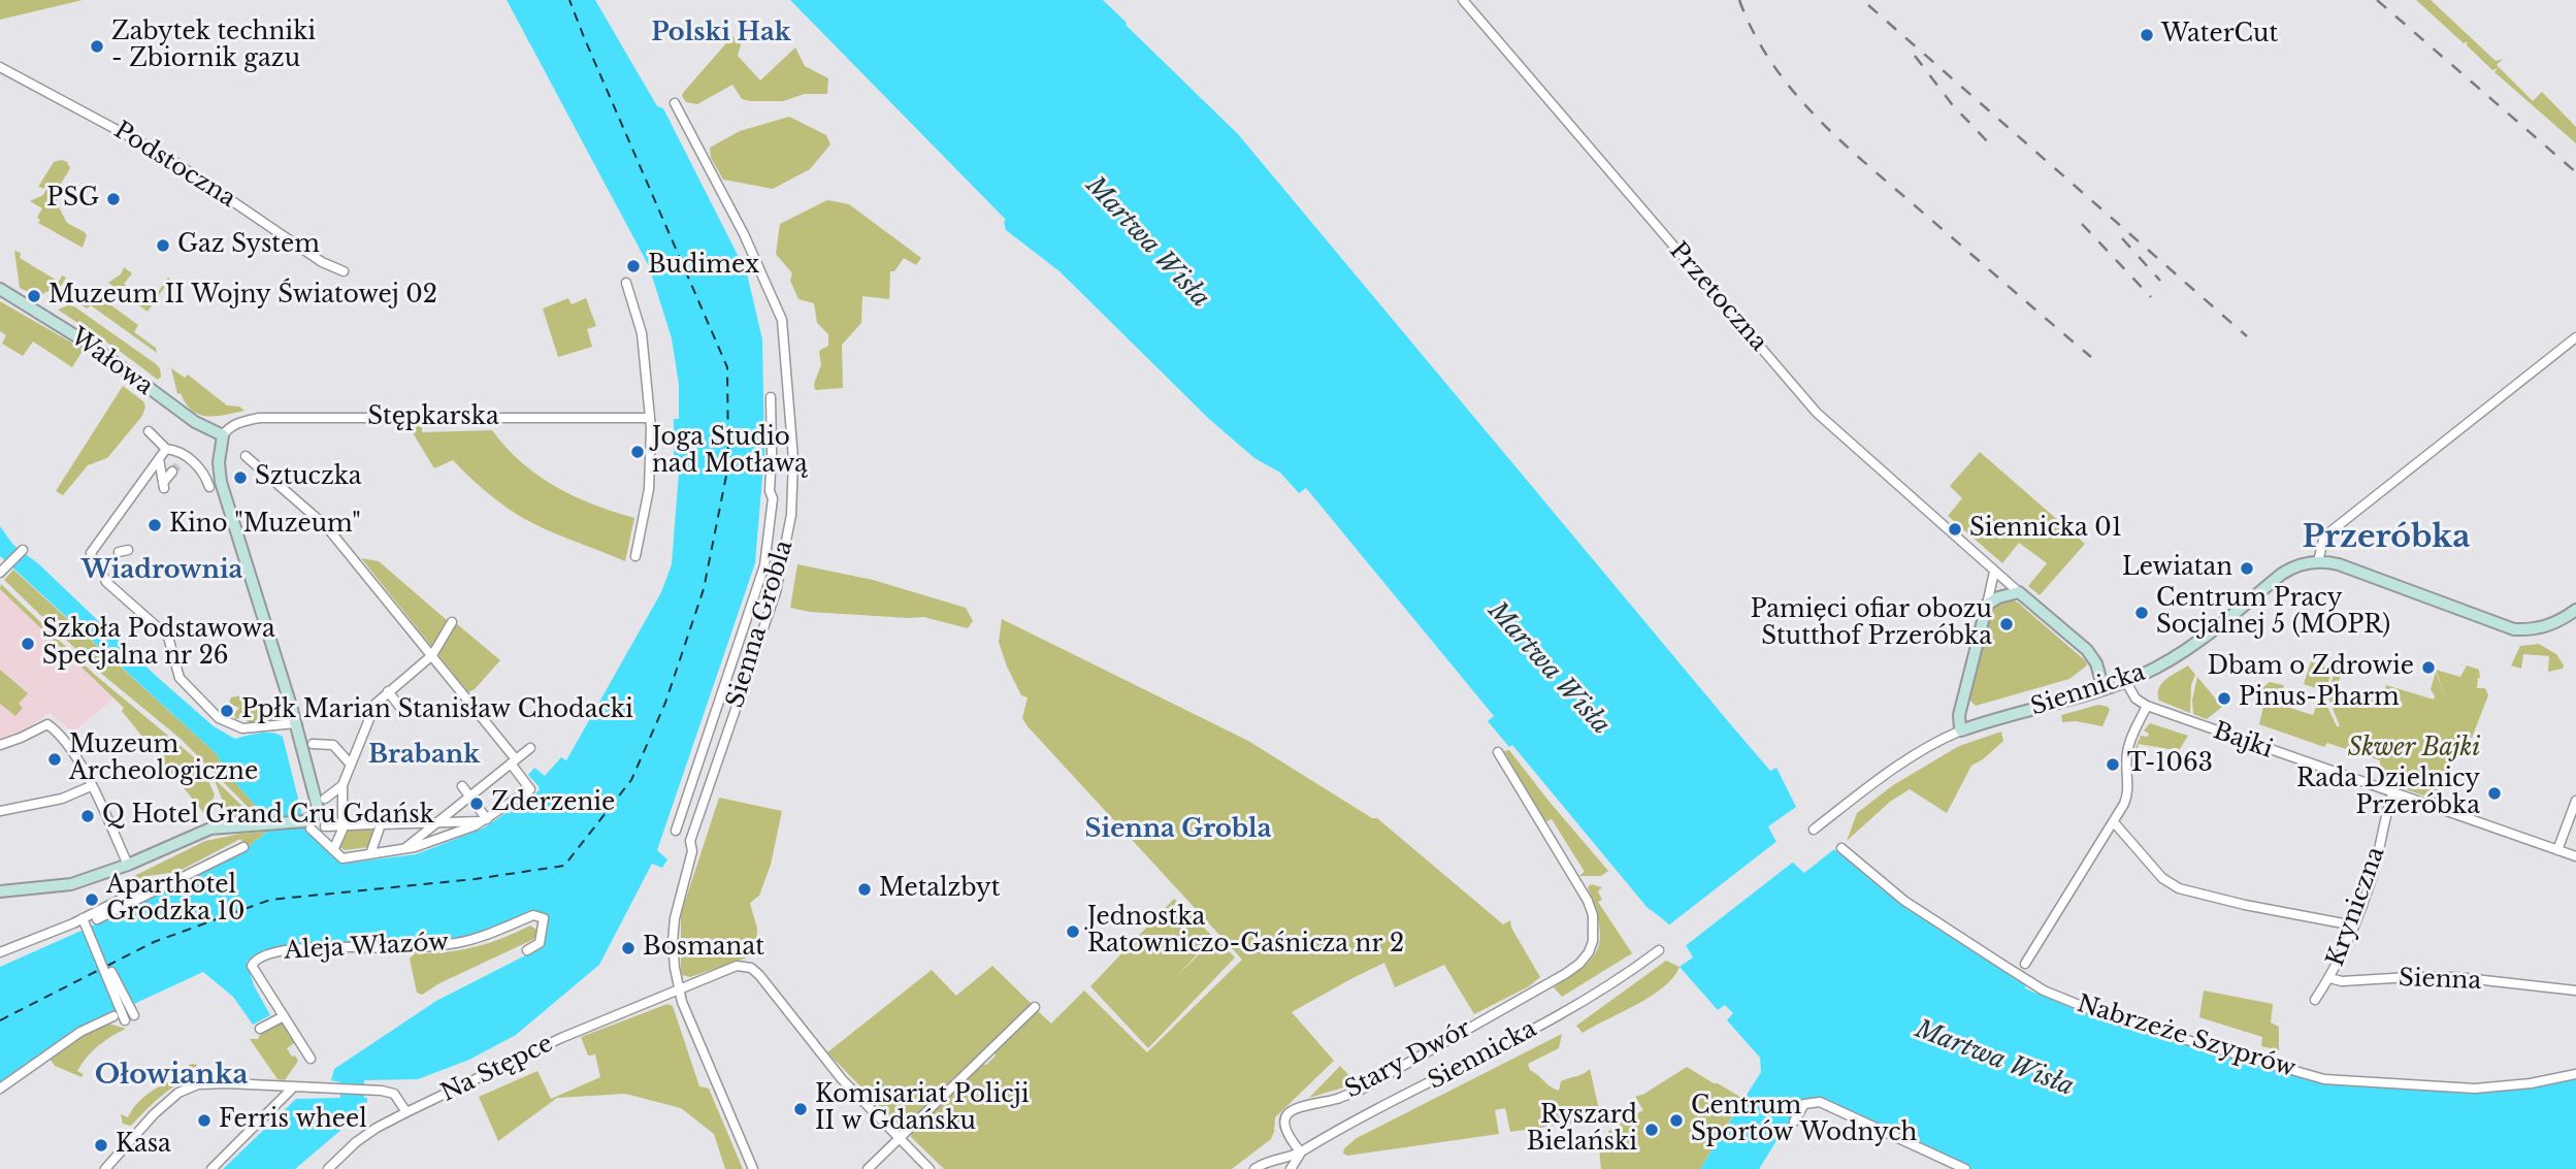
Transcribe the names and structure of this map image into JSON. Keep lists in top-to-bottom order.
{
  "streets": {
    "street": [
      "Podstoczna",
      "Przetoczna",
      "Wałowa",
      "Stępkarska",
      "Sienna Grobla",
      "Siennicka",
      "Bajki",
      "Kryniczna",
      "Aleja Włazów",
      "Sienna",
      "Nabrzeże Szyprów",
      "Stary Dwór",
      "Na Stępce"
    ]
  },
  "crossings": [
    ["Przetoczna", "Siennicka"],
    ["Wałowa", "Stępkarska"],
    ["Sienna Grobla", "Na Stępce"],
    ["Siennicka", "Bajki"],
    ["Siennicka", "Stary Dwór"],
    ["Bajki", "Kryniczna"],
    ["Kryniczna", "Sienna"]
  ],
  "districts": [
    "Polski Hak",
    "Przeróbka",
    "Wiadrownia",
    "Brabank",
    "Sienna Grobla",
    "Ołowianka"
  ],
  "water": ["Martwa Wisła"],
  "parks": ["Skwer Bajki"],
  "places": [
    "WaterCut",
    "Zabytek techniki - Zbiornik gazu",
    "PSG",
    "Gaz System",
    "Budimex",
    "Muzeum II Wojny Światowej 02",
    "Joga Studio nad Motławą",
    "Sztuczka",
    "Kino \"Muzeum\"",
    "Siennicka 01",
    "Lewiatan",
    "Centrum Pracy Socjalnej 5 (MOPR)",
    "Pamięci ofiar obozu Stutthof Przeróbka",
    "Szkoła Podstawowa Specjalna nr 26",
    "Dbam o Zdrowie",
    "Pinus-Pharm",
    "Ppłk Marian Stanisław Chodacki",
    "Muzeum Archeologiczne",
    "T-1063",
    "Rada Dzielnicy Przeróbka",
    "Zderzenie",
    "Q Hotel Grand Cru Gdańsk",
    "Metalzbyt",
    "Aparthotel Grodzka 10",
    "Jednostka Ratowniczo-Gaśnicza nr 2",
    "Bosmanat",
    "Komisariat Policji II w Gdańsku",
    "Ferris wheel",
    "Centrum Sportów Wodnych",
    "Ryszard Bielański",
    "Kasa"
  ]
}
